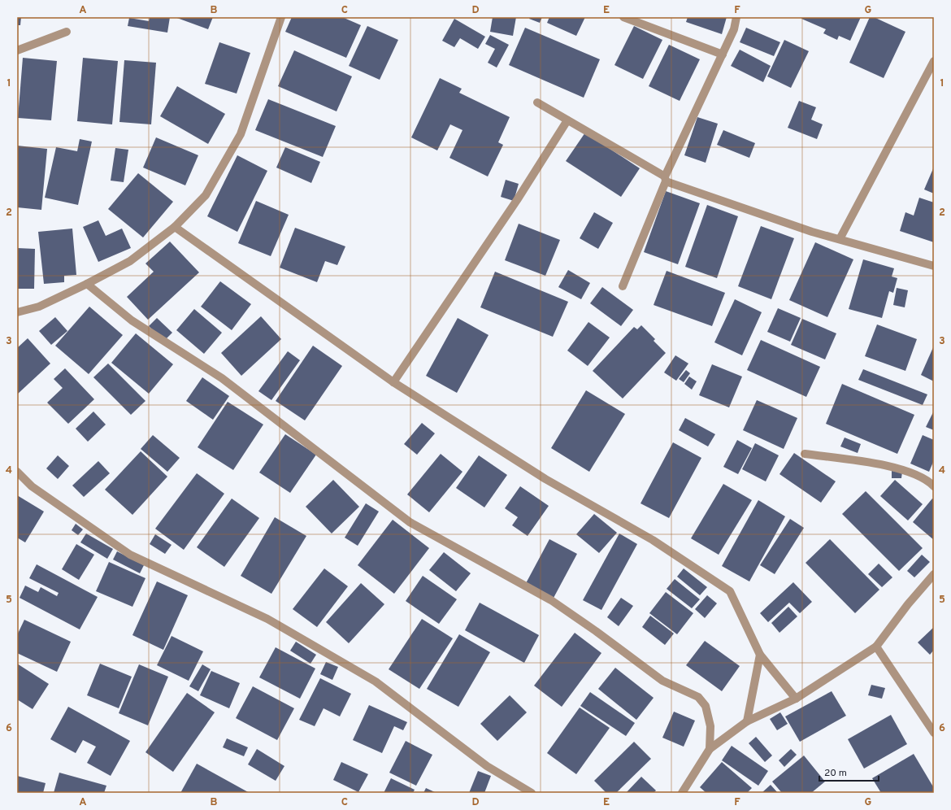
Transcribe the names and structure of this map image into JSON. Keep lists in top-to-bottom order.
{
  "scale_bar": "20 m",
  "grid": {
    "columns": [
      "A",
      "B",
      "C",
      "D",
      "E",
      "F",
      "G"
    ],
    "rows": [
      "1",
      "2",
      "3",
      "4",
      "5",
      "6"
    ]
  }
}
